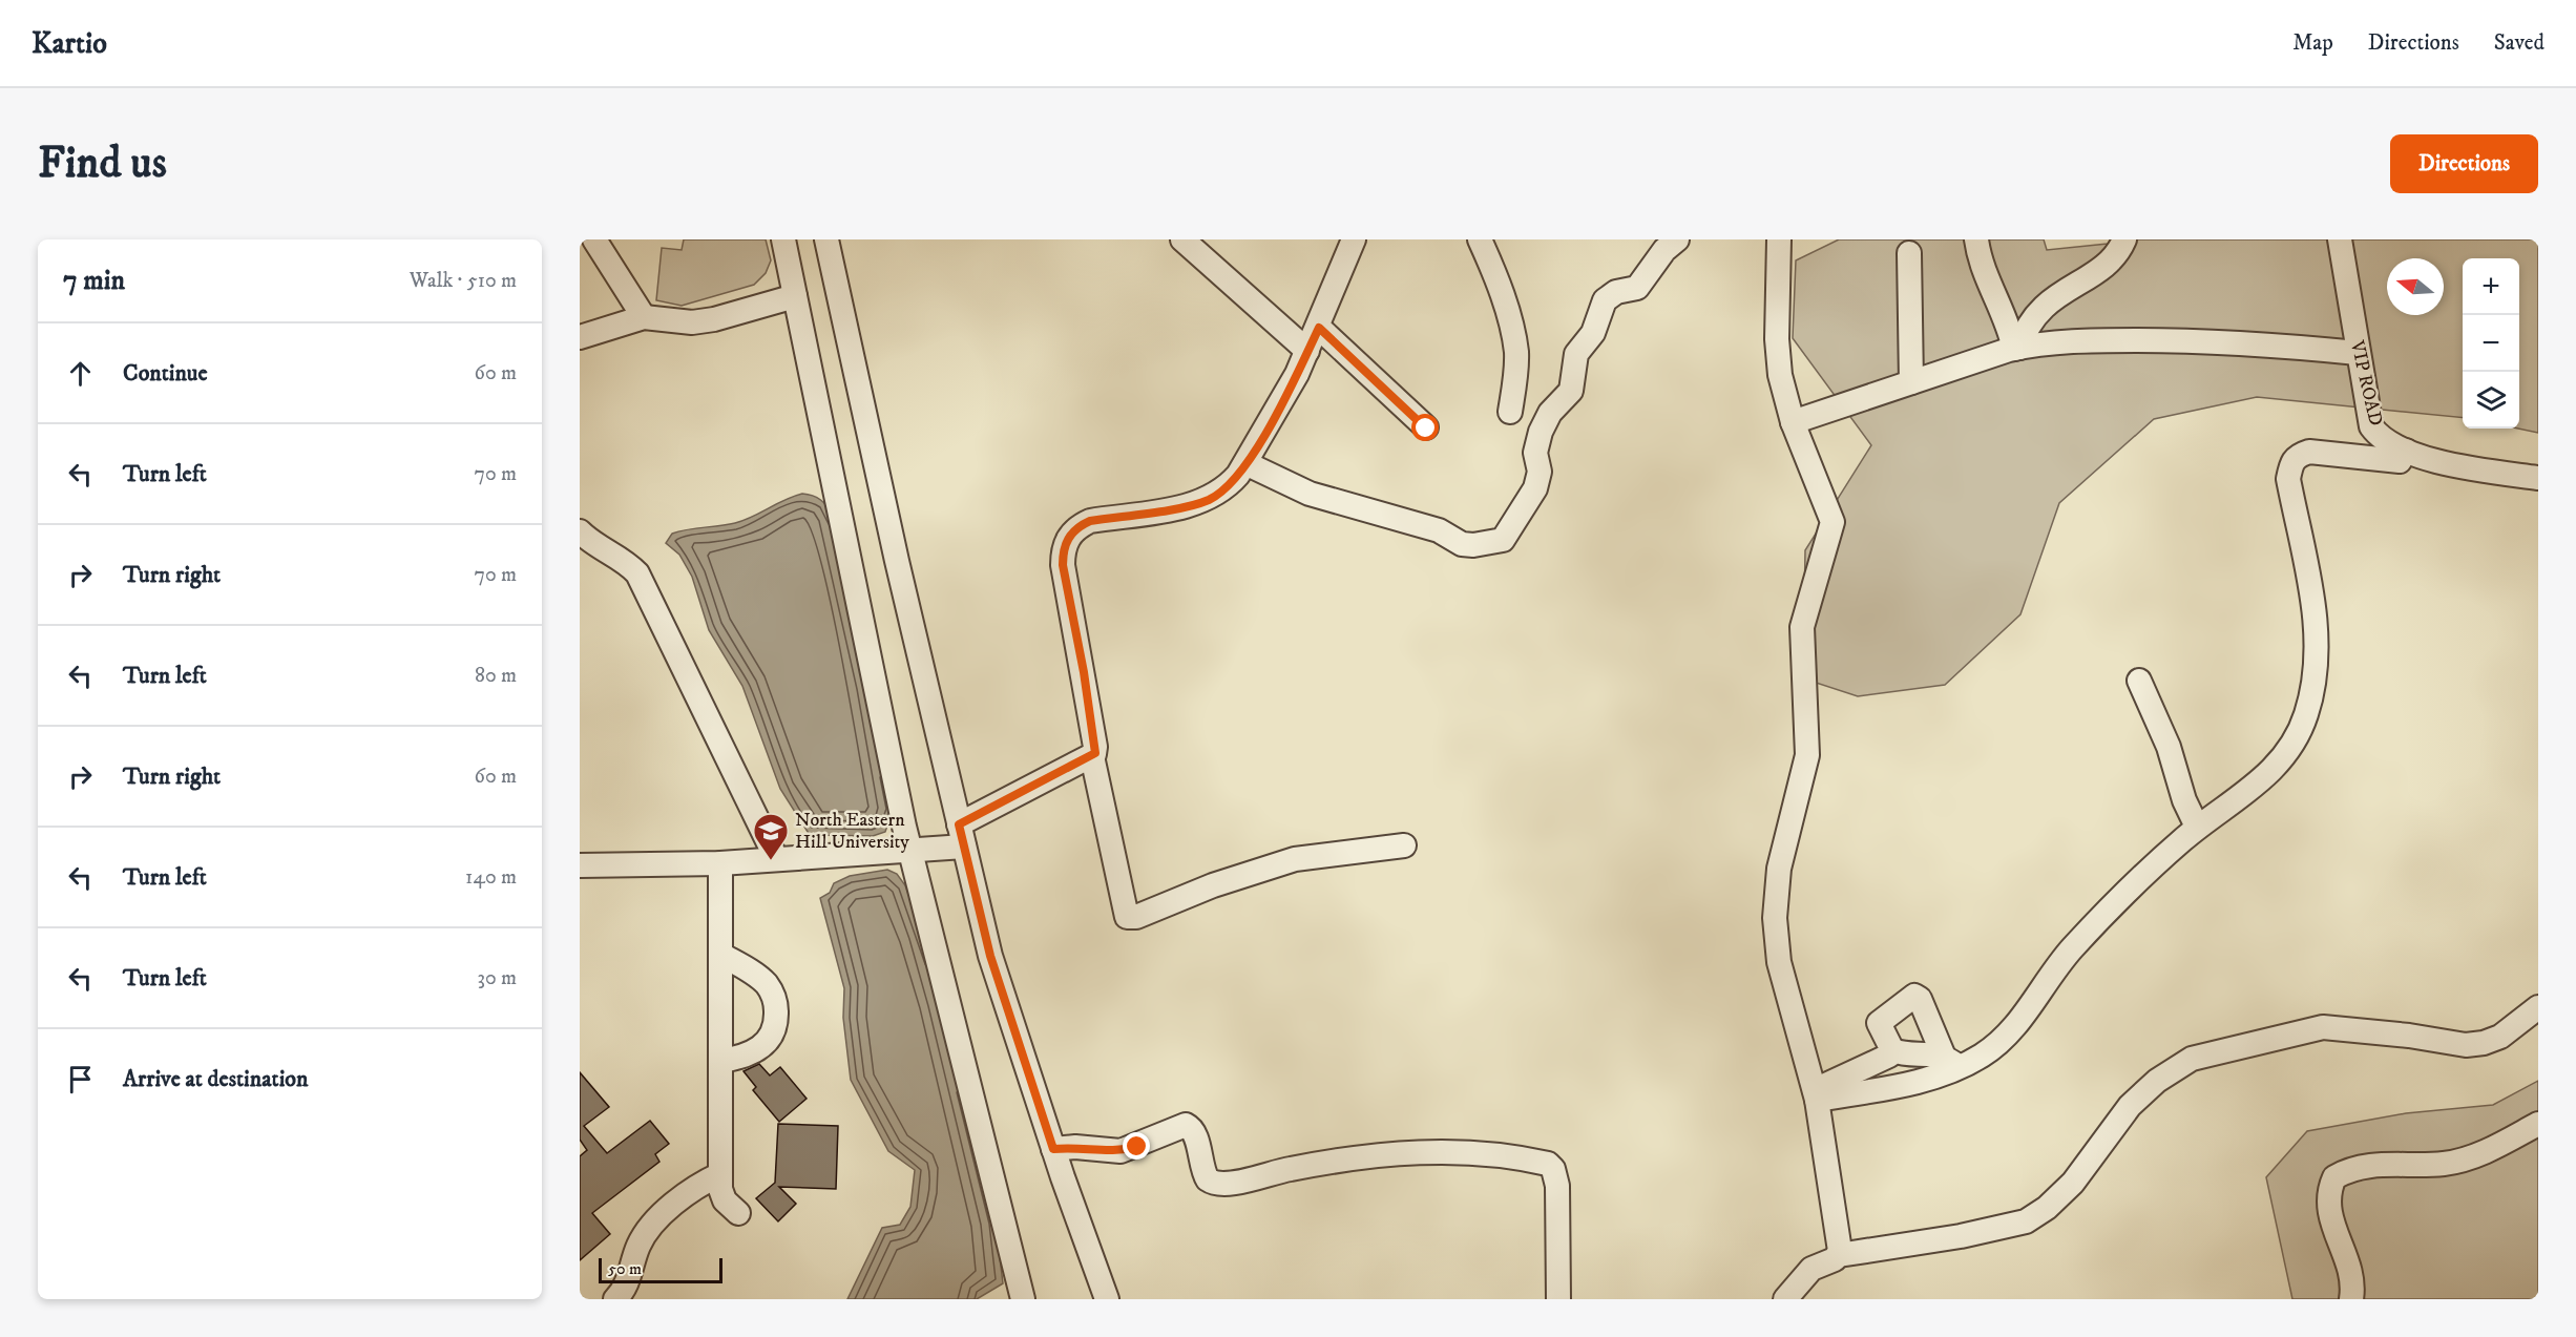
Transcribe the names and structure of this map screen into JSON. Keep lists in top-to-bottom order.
{
  "streets": {
    "street": ["VIP ROAD"]
  },
  "places": {
    "school or university": ["North Eastern Hill University"]
  },
  "scale_bar": "50 m",
  "north": "left",
  "page": {
    "header": "Kartio",
    "nav": ["Map", "Directions", "Saved"],
    "buttons": "Directions",
    "title": "Find us",
    "heading": ["7 min", "Walk · 510 m"],
    "map_buttons": ["+", "−"],
    "list": [
      ["Continue", "60 m"],
      ["Turn left", "70 m"],
      ["Turn right", "70 m"],
      ["Turn left", "80 m"],
      ["Turn right", "60 m"],
      ["Turn left", "140 m"],
      ["Turn left", "30 m"],
      "Arrive at destination"
    ],
    "scale": "50 m"
  }
}
